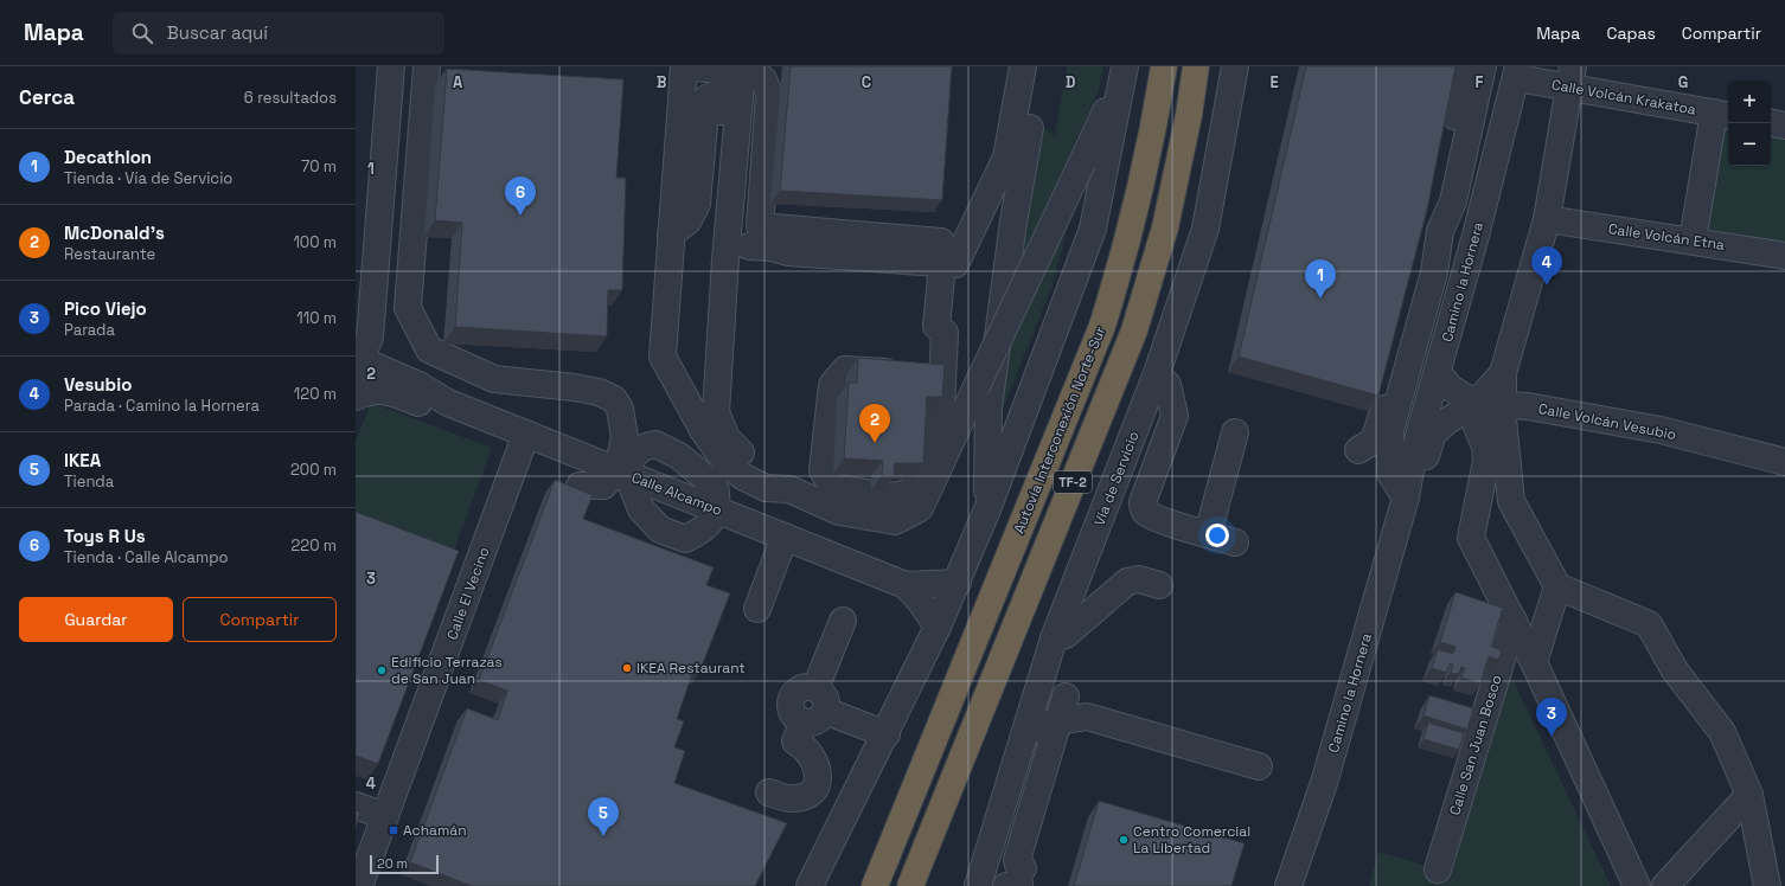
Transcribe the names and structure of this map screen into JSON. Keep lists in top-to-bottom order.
{
  "streets": {
    "highway": ["Autovía Interconexión Norte-Sur", "TF-2"],
    "street": [
      "Calle Volcán Krakatoa",
      "Calle Volcán Etna",
      "Camino la Hornera",
      "Calle Volcán Vesubio",
      "Vía de Servicio",
      "Calle Alcampo",
      "Calle El Vecino",
      "Calle San Juan Bosco"
    ]
  },
  "crossings": [
    ["Calle Volcán Krakatoa", "Camino la Hornera"],
    ["Calle Volcán Etna", "Camino la Hornera"],
    ["Camino la Hornera", "Calle Volcán Vesubio"],
    ["Calle Alcampo", "Calle El Vecino"]
  ],
  "places": {
    "other": ["IKEA Restaurant", "Edificio Terrazas de San Juan", "Centro Comercial La Libertad"],
    "transit": ["Achamán"]
  },
  "scale_bar": "20 m",
  "page": {
    "header": "Mapa",
    "search": "Buscar aquí",
    "nav": ["Mapa", "Capas", "Compartir"],
    "heading": ["Cerca", "6 resultados"],
    "map_buttons": ["+", "−"],
    "list": [
      {
        "mark": "1",
        "name": "Decathlon",
        "note": "Tienda · Vía de Servicio",
        "value": "70 m"
      },
      {
        "mark": "2",
        "name": "McDonald's",
        "note": "Restaurante",
        "value": "100 m"
      },
      {
        "mark": "3",
        "name": "Pico Viejo",
        "note": "Parada",
        "value": "110 m"
      },
      {
        "mark": "4",
        "name": "Vesubio",
        "note": "Parada · Camino la Hornera",
        "value": "120 m"
      },
      {
        "mark": "5",
        "name": "IKEA",
        "note": "Tienda",
        "value": "200 m"
      },
      {
        "mark": "6",
        "name": "Toys R Us",
        "note": "Tienda · Calle Alcampo",
        "value": "220 m"
      }
    ],
    "pins": [
      "6",
      "4",
      "1",
      "2",
      "3",
      "5"
    ],
    "buttons": ["Guardar", "Compartir"],
    "scale": "20 m"
  },
  "grid": {
    "columns": [
      "A",
      "B",
      "C",
      "D",
      "E",
      "F",
      "G"
    ],
    "rows": [
      "1",
      "2",
      "3",
      "4"
    ]
  }
}
